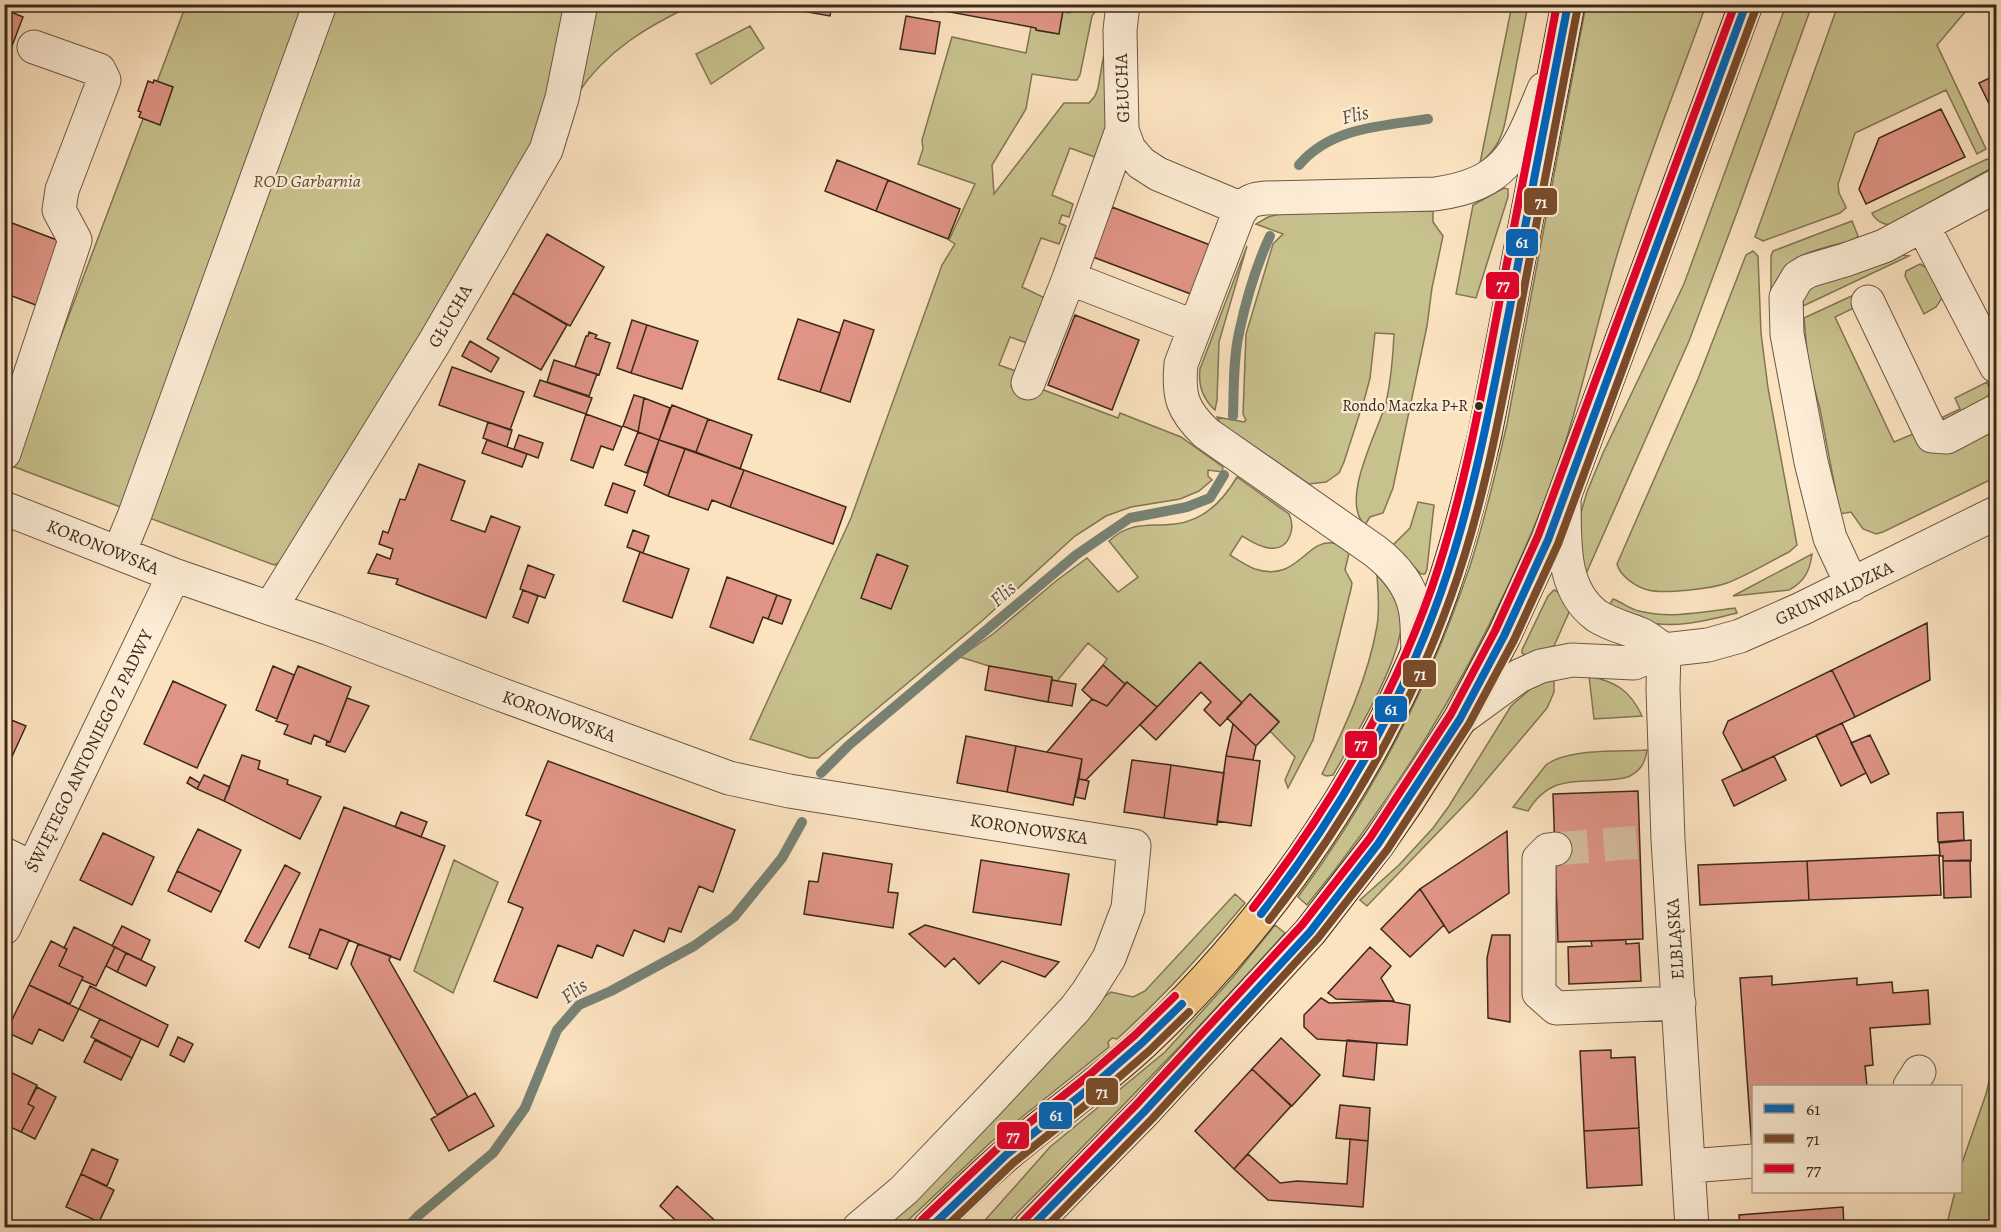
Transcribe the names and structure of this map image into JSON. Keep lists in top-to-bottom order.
{
  "streets": {
    "main road": ["GRUNWALDZKA"],
    "street": [
      "GŁUCHA",
      "KORONOWSKA",
      "ŚWIĘTEGO ANTONIEGO Z PADWY",
      "ELBLĄSKA"
    ]
  },
  "crossings": [
    ["GŁUCHA", "KORONOWSKA"],
    ["KORONOWSKA", "ŚWIĘTEGO ANTONIEGO Z PADWY"],
    ["GRUNWALDZKA", "ELBLĄSKA"]
  ],
  "water": ["Flis"],
  "parks": ["ROD Garbarnia"],
  "places": ["Rondo Maczka P+R"],
  "lines": ["transit line 61", "transit line 77", "transit line 71"],
  "legend": ["61", "71", "77"]
}
